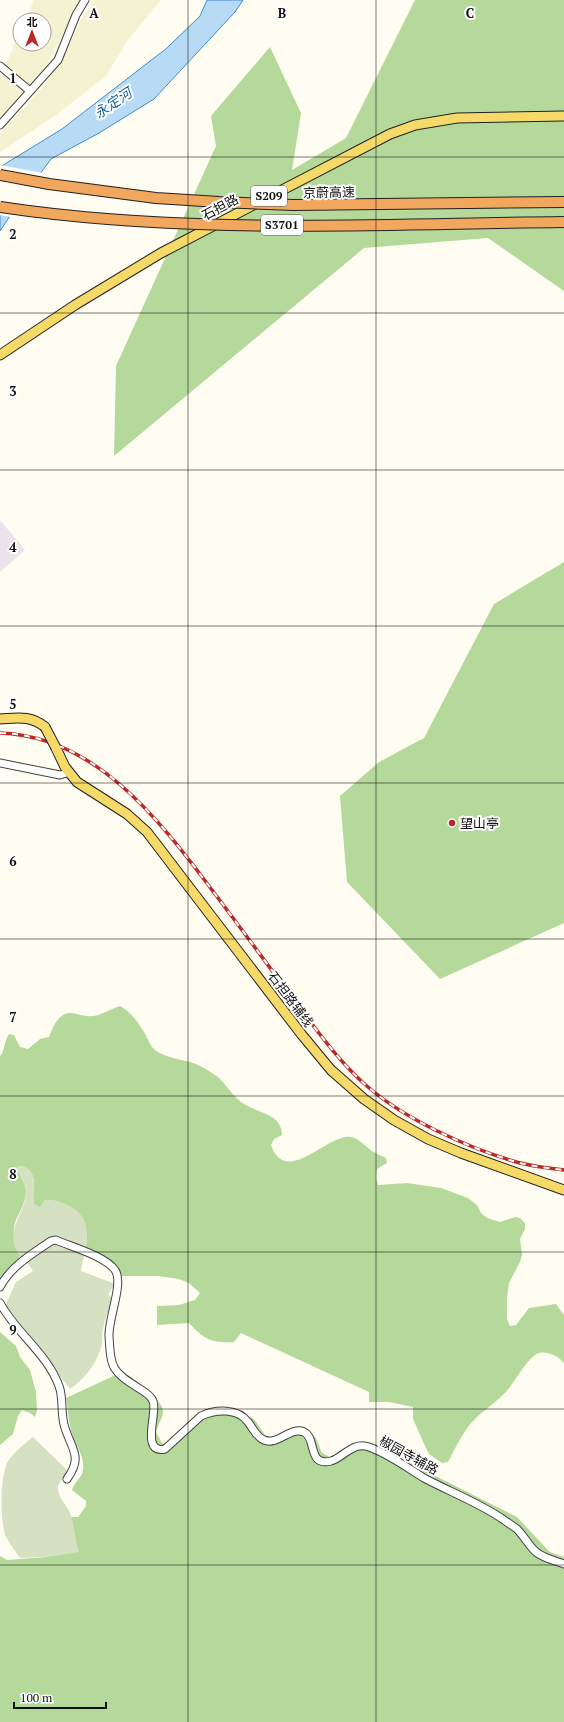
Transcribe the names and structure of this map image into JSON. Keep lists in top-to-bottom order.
{
  "streets": {
    "highway": ["京蔚高速", "S3701"],
    "main road": ["S209", "石担路", "石担路辅线"],
    "street": ["椒园寺辅路"]
  },
  "water": ["永定河"],
  "places": ["望山亭"],
  "scale_bar": "100 m",
  "north": "top",
  "grid": {
    "columns": ["A", "B", "C"],
    "rows": [
      "1",
      "2",
      "3",
      "4",
      "5",
      "6",
      "7",
      "8",
      "9"
    ]
  }
}
